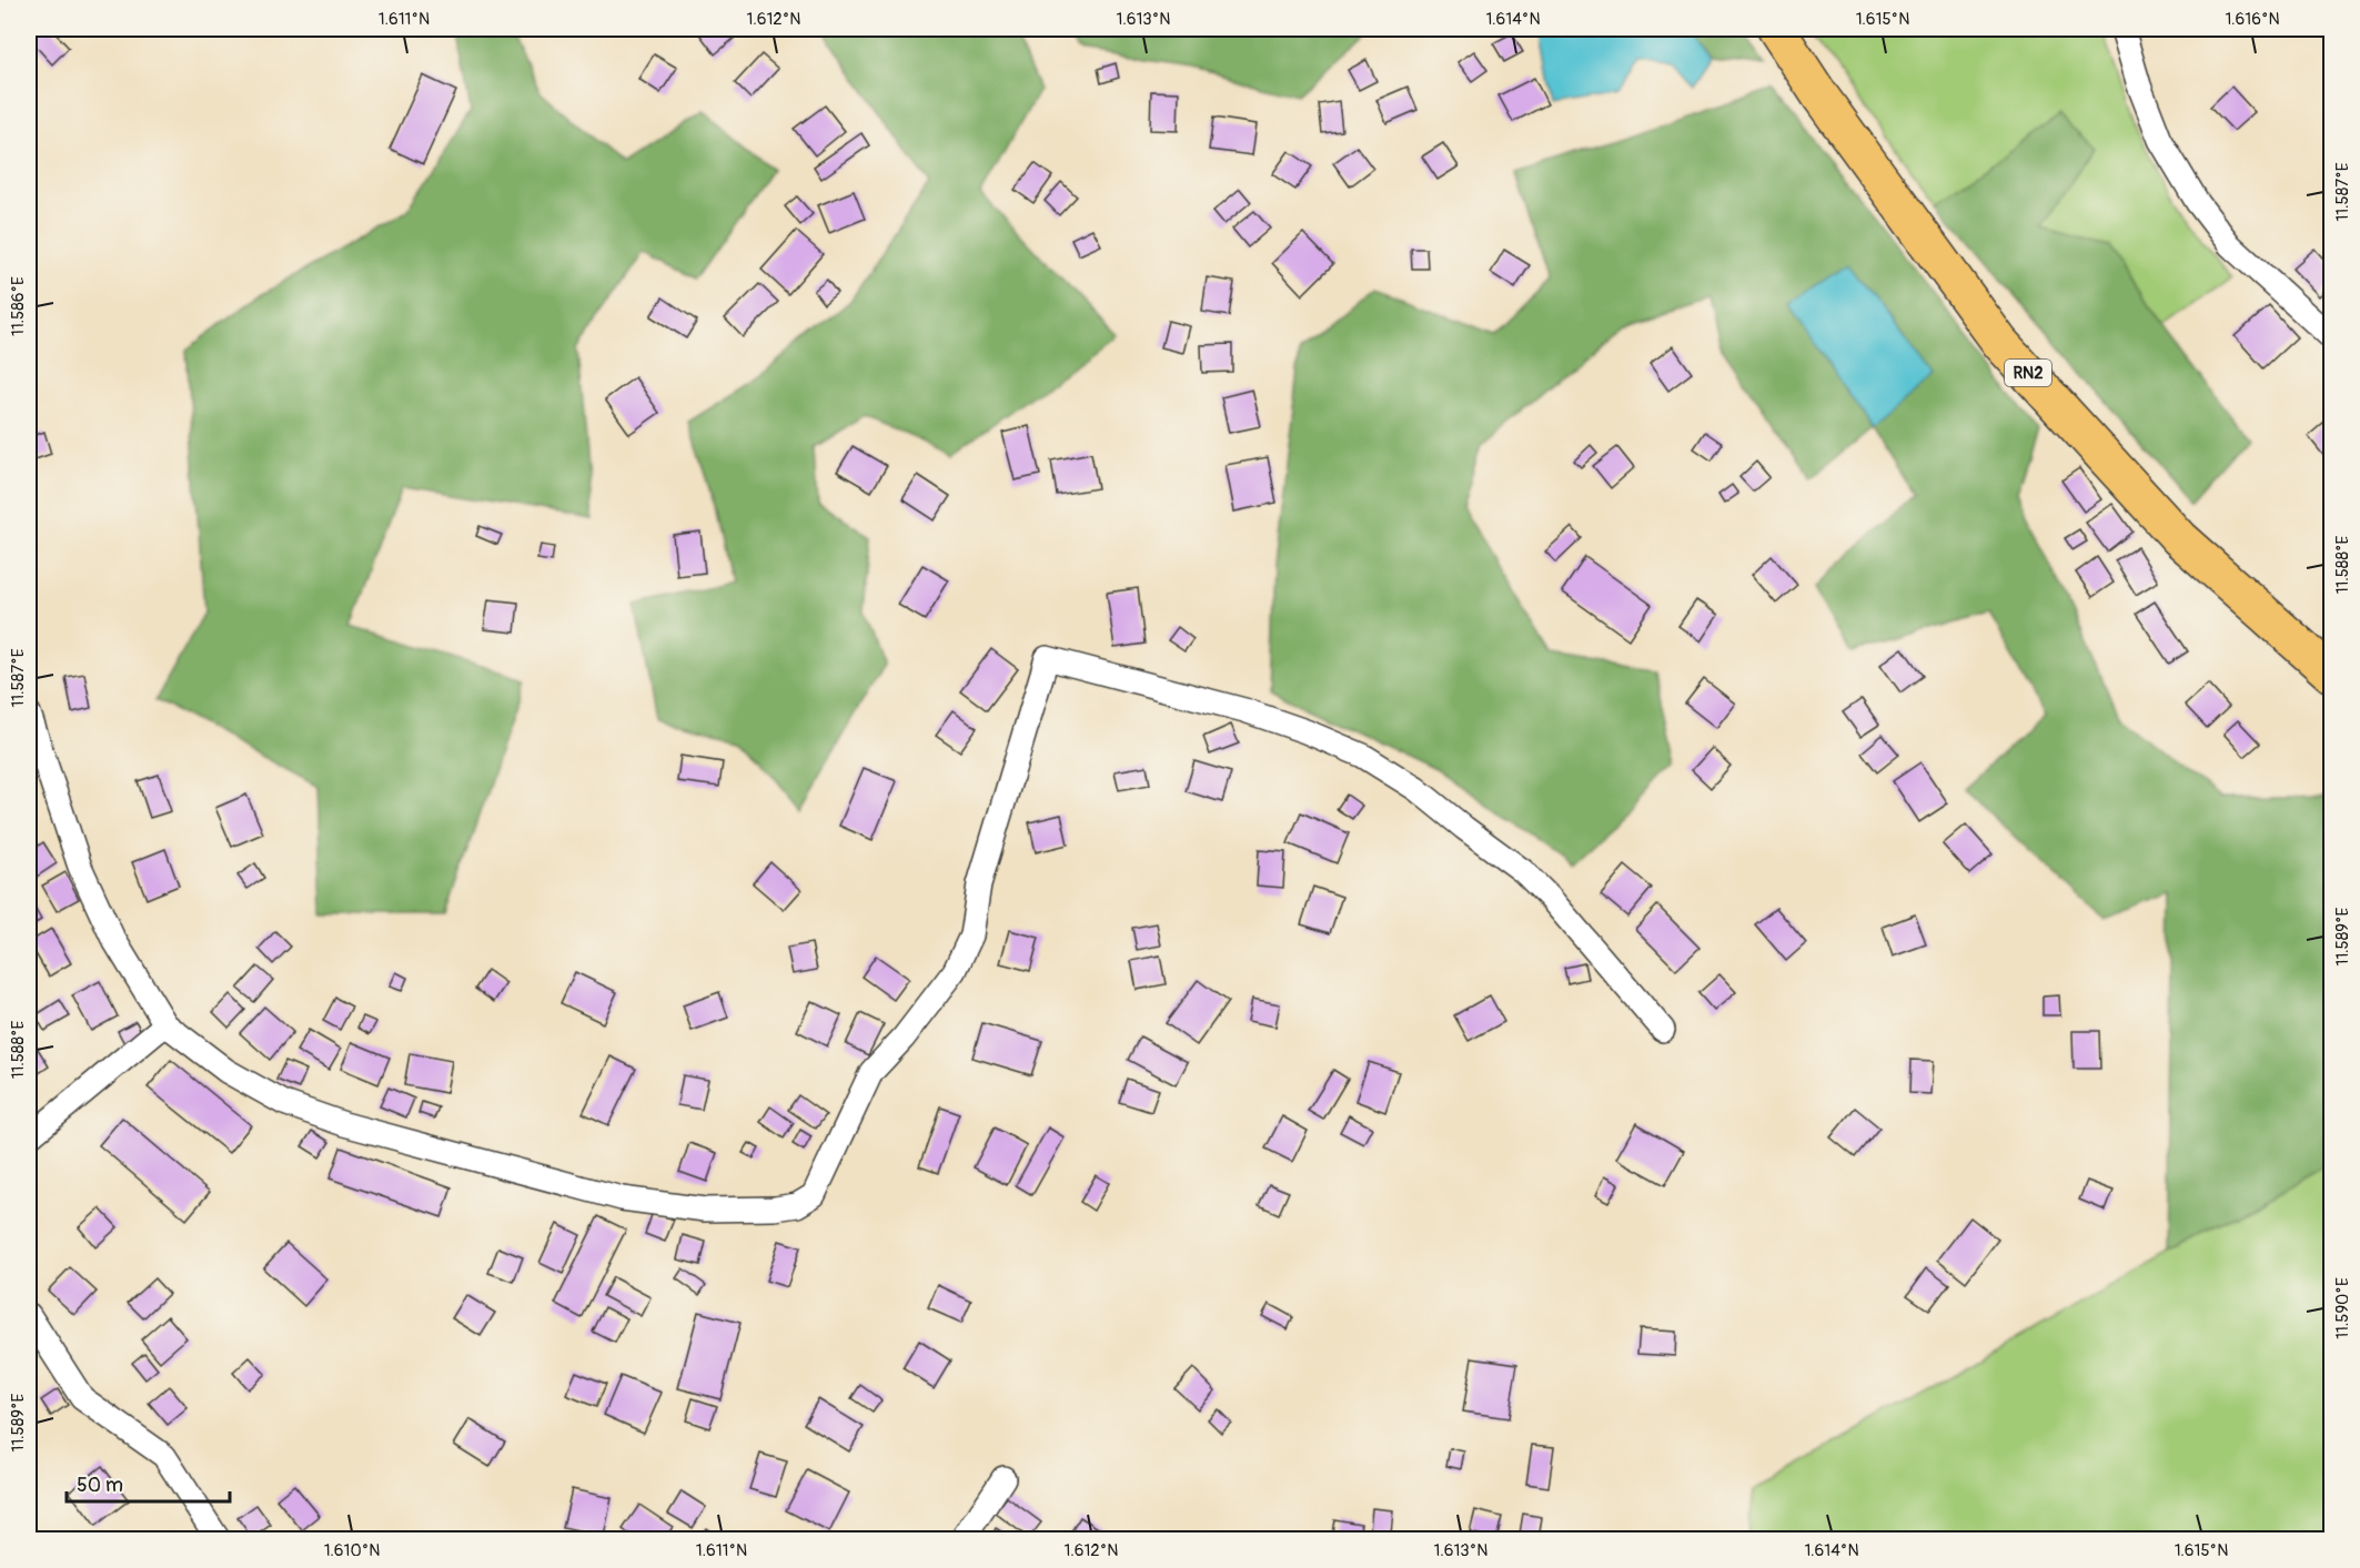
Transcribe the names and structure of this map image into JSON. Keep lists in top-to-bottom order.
{
  "streets": {
    "highway": ["RN2"]
  },
  "scale_bar": "50 m",
  "coordinates": [
    "1.611°N",
    "1.612°N",
    "1.613°N",
    "1.614°N",
    "1.615°N",
    "1.616°N",
    "11.587°E",
    "11.586°E",
    "11.588°E",
    "11.589°E",
    "11.590°E",
    "1.610°N"
  ]
}
